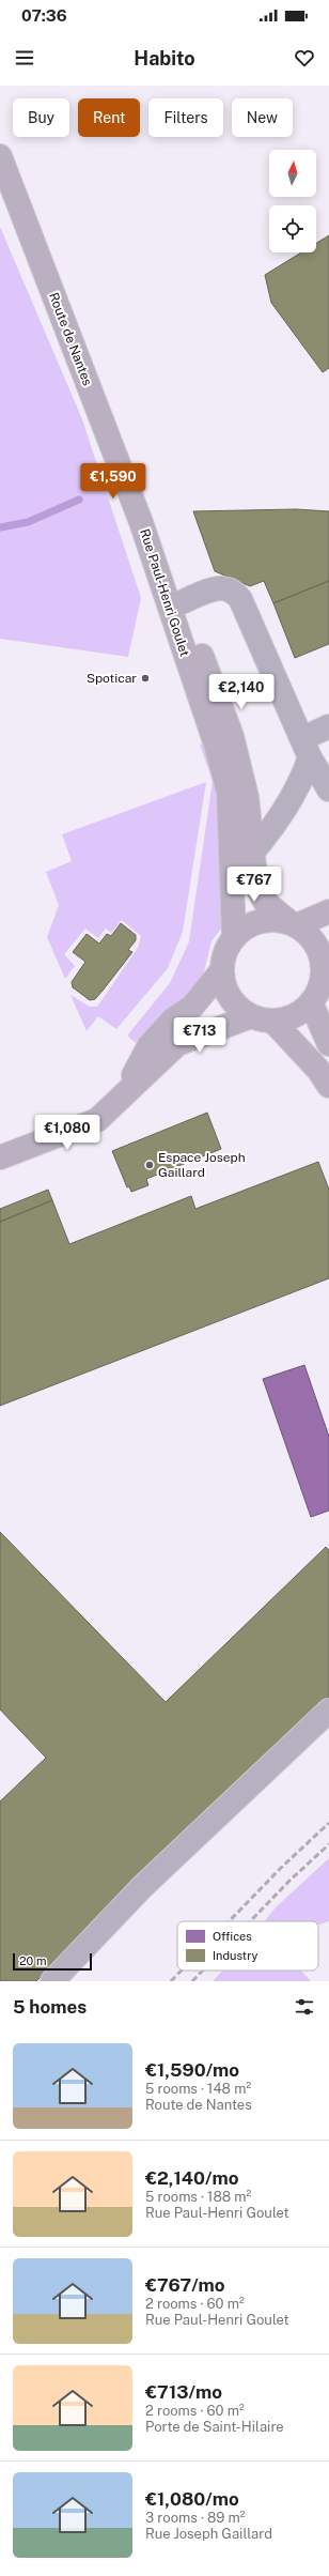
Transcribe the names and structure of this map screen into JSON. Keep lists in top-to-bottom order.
{
  "streets": {
    "main road": ["Route de Nantes", "Rue Paul-Henri Goulet"]
  },
  "crossings": [
    ["Route de Nantes", "Rue Paul-Henri Goulet"]
  ],
  "places": ["Spoticar", "Espace Joseph Gaillard"],
  "legend": ["Offices", "Industry"],
  "scale_bar": "20 m",
  "north": "top",
  "page": {
    "status": "07:36",
    "header": "Habito",
    "chip": [
      "Buy",
      "Rent",
      "Filters",
      "New"
    ],
    "price": [
      "€1,590",
      "€2,140",
      "€767",
      "€713",
      "€1,080"
    ],
    "scale": "20 m",
    "heading": "5 homes",
    "list": [
      {
        "name": "€1,590/mo",
        "note": "5 rooms · 148 m² · Route de Nantes"
      },
      {
        "name": "€2,140/mo",
        "note": "5 rooms · 188 m² · Rue Paul-Henri Goulet"
      },
      {
        "name": "€767/mo",
        "note": "2 rooms · 60 m² · Rue Paul-Henri Goulet"
      },
      {
        "name": "€713/mo",
        "note": "2 rooms · 60 m² · Porte de Saint-Hilaire"
      },
      {
        "name": "€1,080/mo",
        "note": "3 rooms · 89 m² · Rue Joseph Gaillard"
      }
    ]
  }
}
